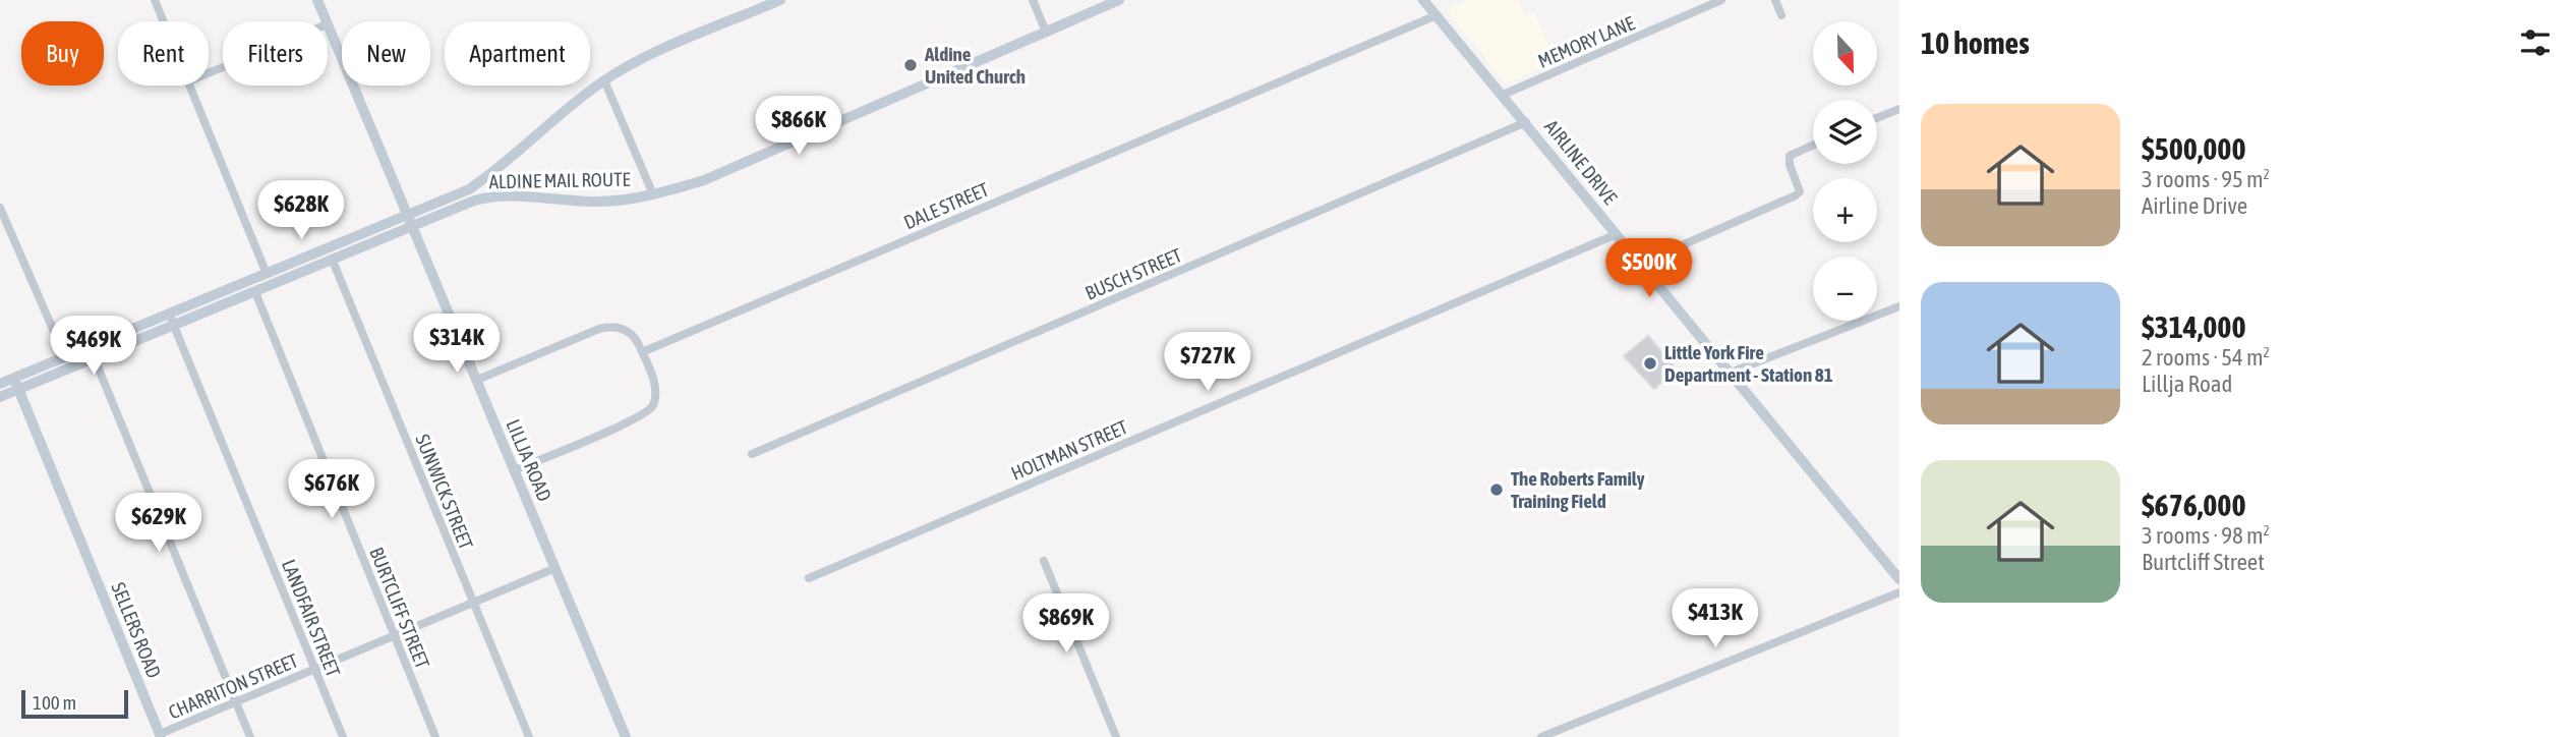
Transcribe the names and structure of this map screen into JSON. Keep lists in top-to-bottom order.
{
  "streets": {
    "main road": [
      "AIRLINE DRIVE",
      "ALDINE MAIL ROUTE",
      "LILLJA ROAD",
      "SELLERS ROAD"
    ],
    "street": [
      "MEMORY LANE",
      "DALE STREET",
      "BUSCH STREET",
      "HOLTMAN STREET",
      "SUNWICK STREET",
      "BURTCLIFF STREET",
      "LANDFAIR STREET",
      "CHARRITON STREET"
    ]
  },
  "crossings": [
    ["MEMORY LANE", "AIRLINE DRIVE"],
    ["AIRLINE DRIVE", "DALE STREET"],
    ["AIRLINE DRIVE", "BUSCH STREET"],
    ["AIRLINE DRIVE", "HOLTMAN STREET"],
    ["ALDINE MAIL ROUTE", "LILLJA ROAD"],
    ["ALDINE MAIL ROUTE", "SUNWICK STREET"],
    ["ALDINE MAIL ROUTE", "BURTCLIFF STREET"],
    ["ALDINE MAIL ROUTE", "LANDFAIR STREET"],
    ["ALDINE MAIL ROUTE", "SELLERS ROAD"],
    ["LILLJA ROAD", "CHARRITON STREET"],
    ["SUNWICK STREET", "CHARRITON STREET"],
    ["BURTCLIFF STREET", "CHARRITON STREET"],
    ["LANDFAIR STREET", "CHARRITON STREET"],
    ["SELLERS ROAD", "CHARRITON STREET"]
  ],
  "places": ["Aldine United Church", "Little York Fire Department - Station 81", "The Roberts Family Training Field"],
  "scale_bar": "100 m",
  "north": "bottom",
  "page": {
    "heading": "10 homes",
    "map_buttons": ["+", "−"],
    "chip": [
      "Buy",
      "Rent",
      "Filters",
      "New",
      "Apartment"
    ],
    "list": [
      {
        "name": "$500,000",
        "note": "3 rooms · 95 m² · Airline Drive"
      },
      {
        "name": "$314,000",
        "note": "2 rooms · 54 m² · Lillja Road"
      },
      {
        "name": "$676,000",
        "note": "3 rooms · 98 m² · Burtcliff Street"
      }
    ],
    "price": [
      "$866K",
      "$628K",
      "$500K",
      "$314K",
      "$469K",
      "$727K",
      "$676K",
      "$629K",
      "$413K",
      "$869K"
    ],
    "scale": "100 m"
  }
}
